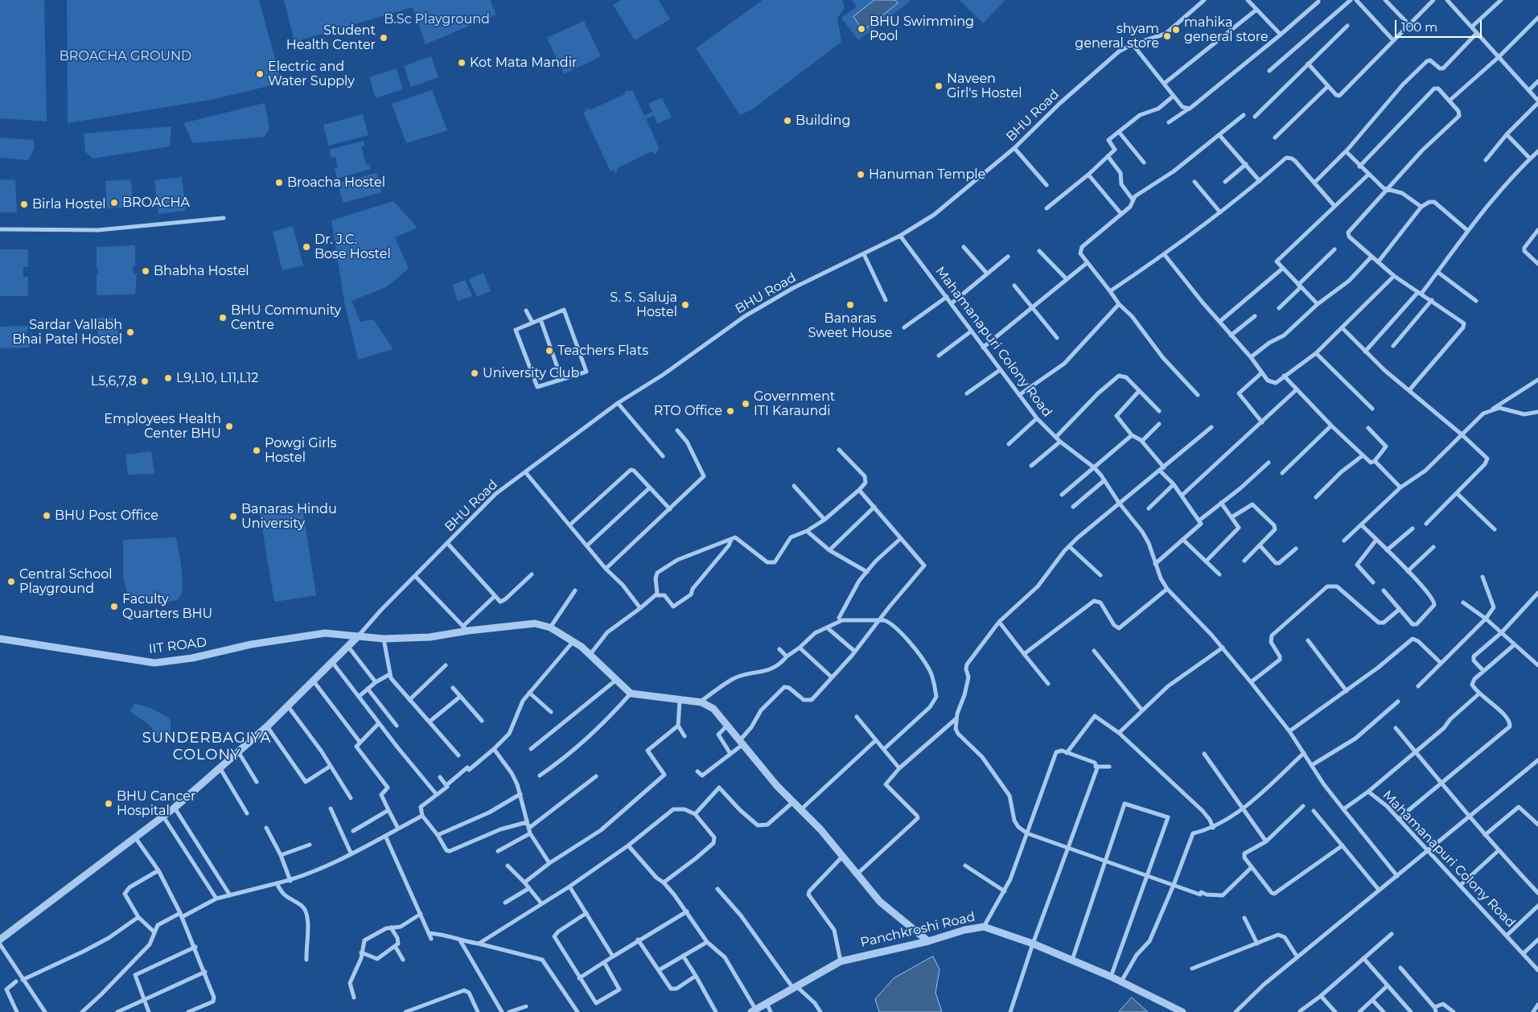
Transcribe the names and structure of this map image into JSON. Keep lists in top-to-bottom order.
{
  "streets": {
    "street": [
      "BHU Road",
      "Mahamanapuri Colony Road",
      "IIT ROAD",
      "Panchkroshi Road"
    ]
  },
  "crossings": [
    ["BHU Road", "Mahamanapuri Colony Road"],
    ["BHU Road", "IIT ROAD"]
  ],
  "districts": ["SUNDERBAGIYA COLONY"],
  "parks": ["B.Sc Playground", "BROACHA GROUND"],
  "places": [
    "BHU Swimming Pool",
    "mahika general store",
    "shyam general store",
    "Student Health Center",
    "Kot Mata Mandir",
    "Electric and Water Supply",
    "Naveen Girl's Hostel",
    "Building",
    "Hanuman Temple",
    "Broacha Hostel",
    "BROACHA",
    "Birla Hostel",
    "Dr. J.C. Bose Hostel",
    "Bhabha Hostel",
    "S. S. Saluja Hostel",
    "Banaras Sweet House",
    "BHU Community Centre",
    "Sardar Vallabh Bhai Patel Hostel",
    "Teachers Flats",
    "University Club",
    "L9,L10, L11,L12",
    "L5,6,7,8",
    "Government ITI Karaundi",
    "RTO Office",
    "Employees Health Center BHU",
    "Powgi Girls Hostel",
    "BHU Post Office",
    "Banaras Hindu University",
    "Central School Playground",
    "Faculty Quarters BHU",
    "BHU Cancer Hospital"
  ],
  "scale_bar": "100 m"
}
